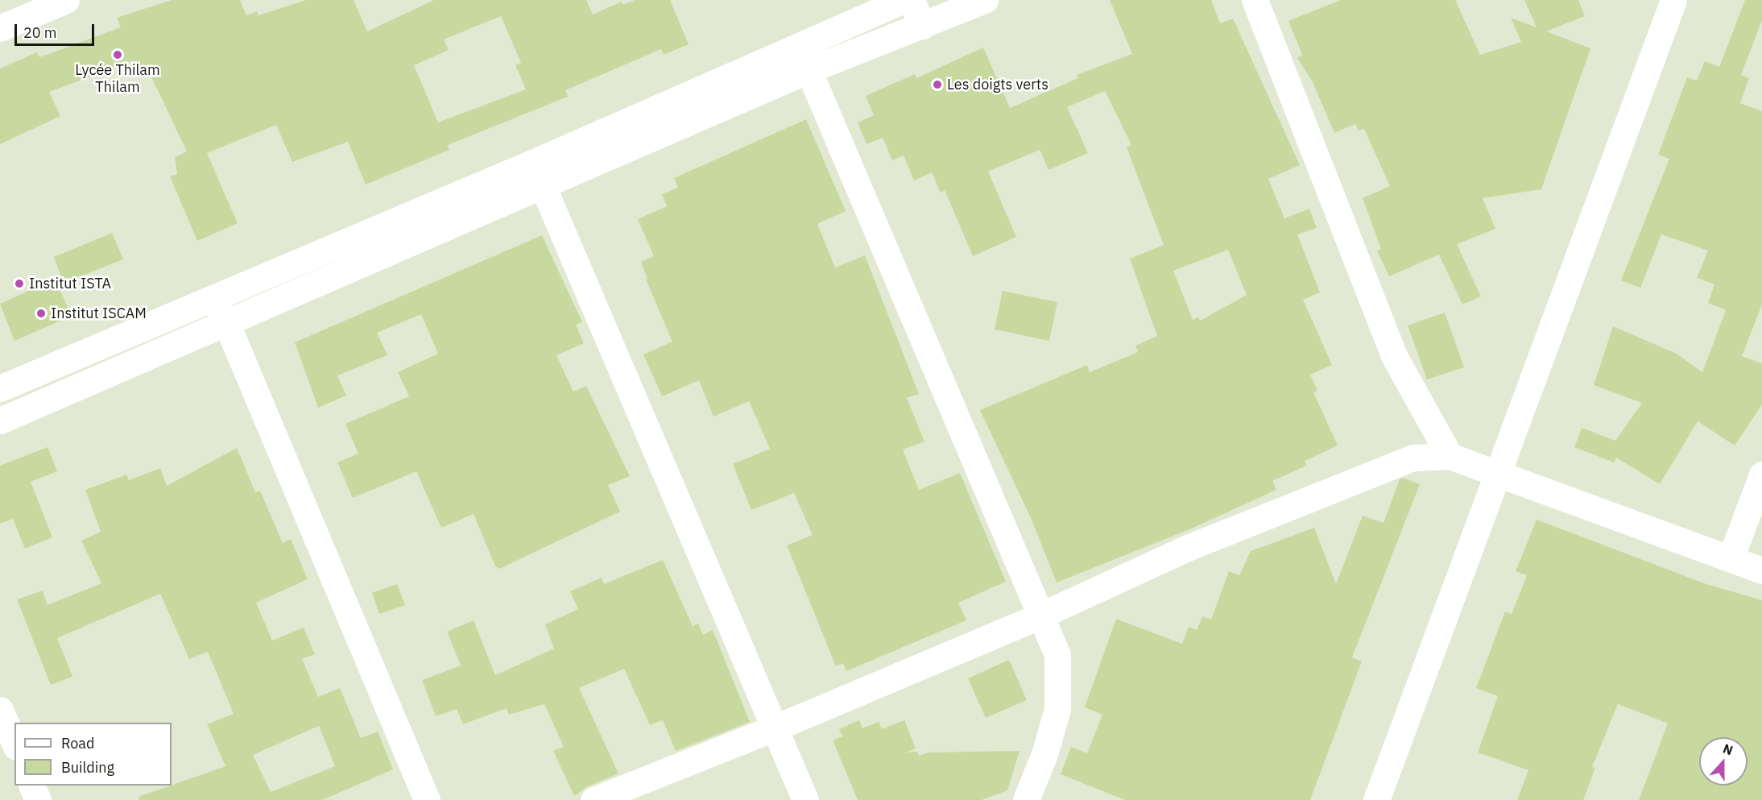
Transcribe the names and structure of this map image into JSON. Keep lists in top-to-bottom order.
{
  "places": [
    "Lycée Thilam Thilam",
    "Les doigts verts",
    "Institut ISTA",
    "Institut ISCAM"
  ],
  "legend": ["Road", "Building"],
  "scale_bar": "20 m",
  "north": "top"
}
